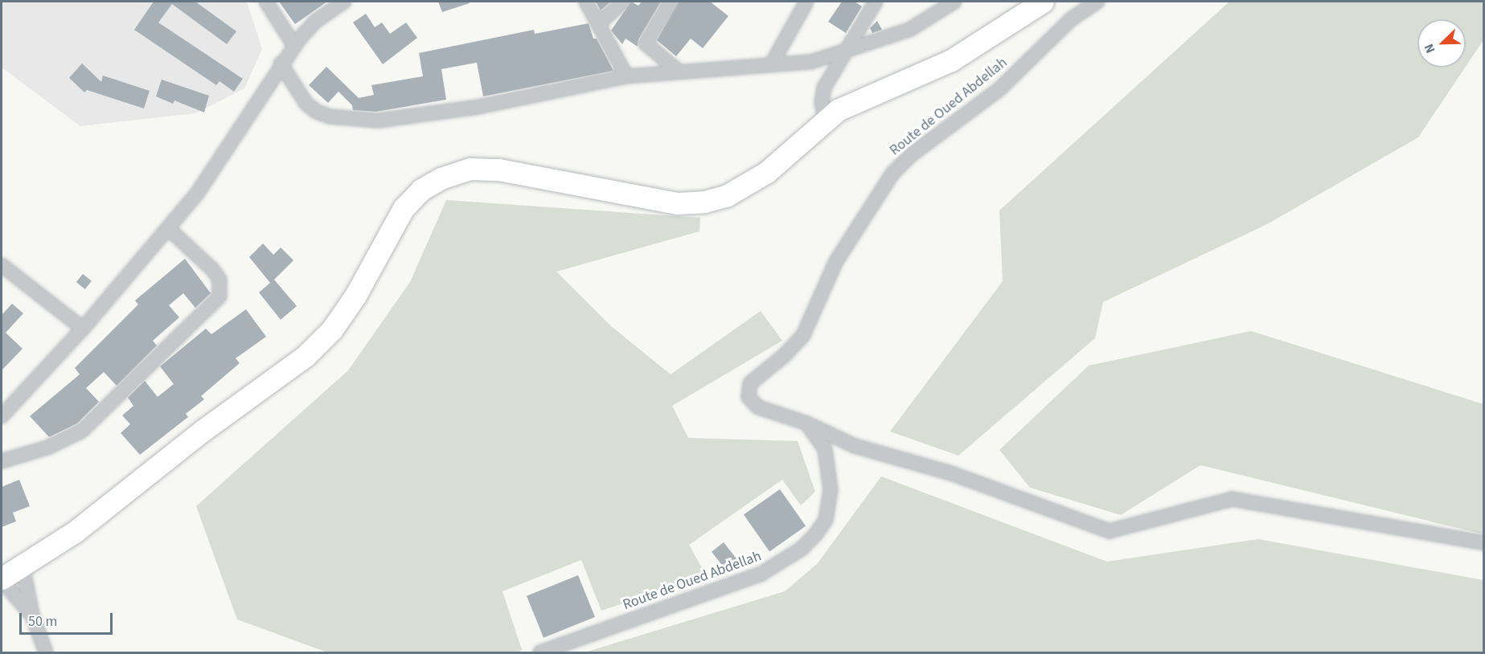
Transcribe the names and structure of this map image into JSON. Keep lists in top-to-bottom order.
{
  "streets": {
    "street": ["Route de Oued Abdellah"]
  },
  "scale_bar": "50 m",
  "north": "bottom left"
}
